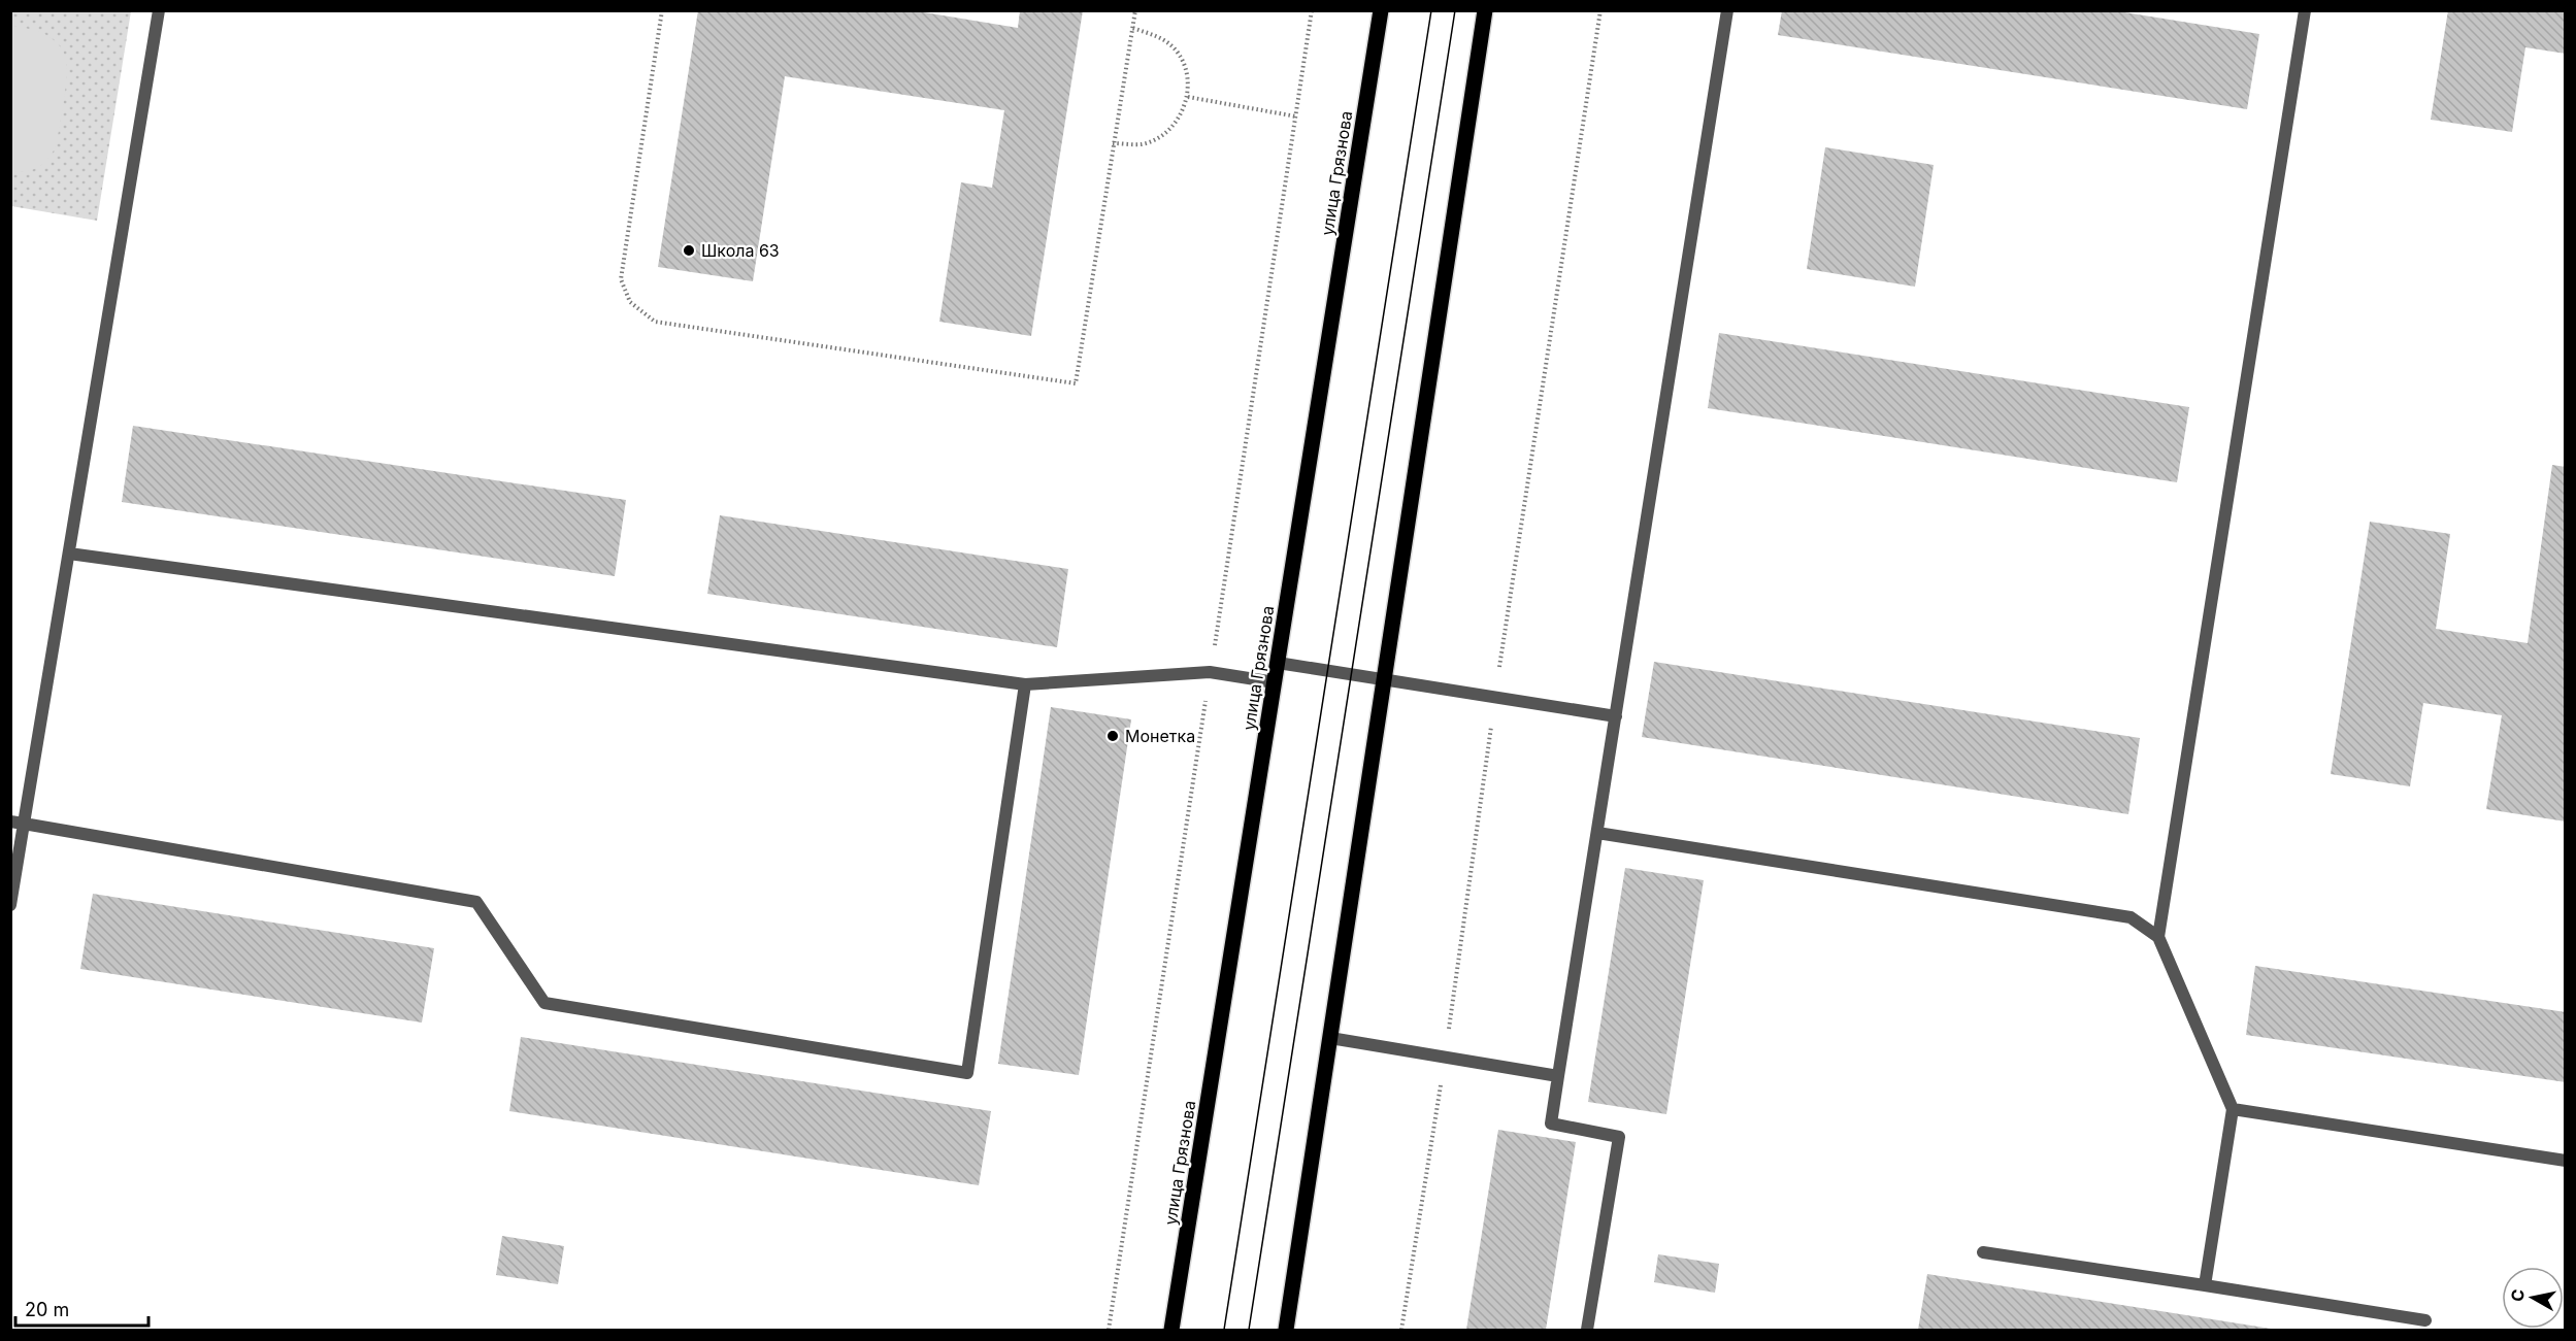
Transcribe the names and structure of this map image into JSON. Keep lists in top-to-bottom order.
{
  "streets": {
    "main road": ["улица Грязнова"]
  },
  "places": ["Школа 63", "Монетка"],
  "scale_bar": "20 m",
  "north": "left"
}
